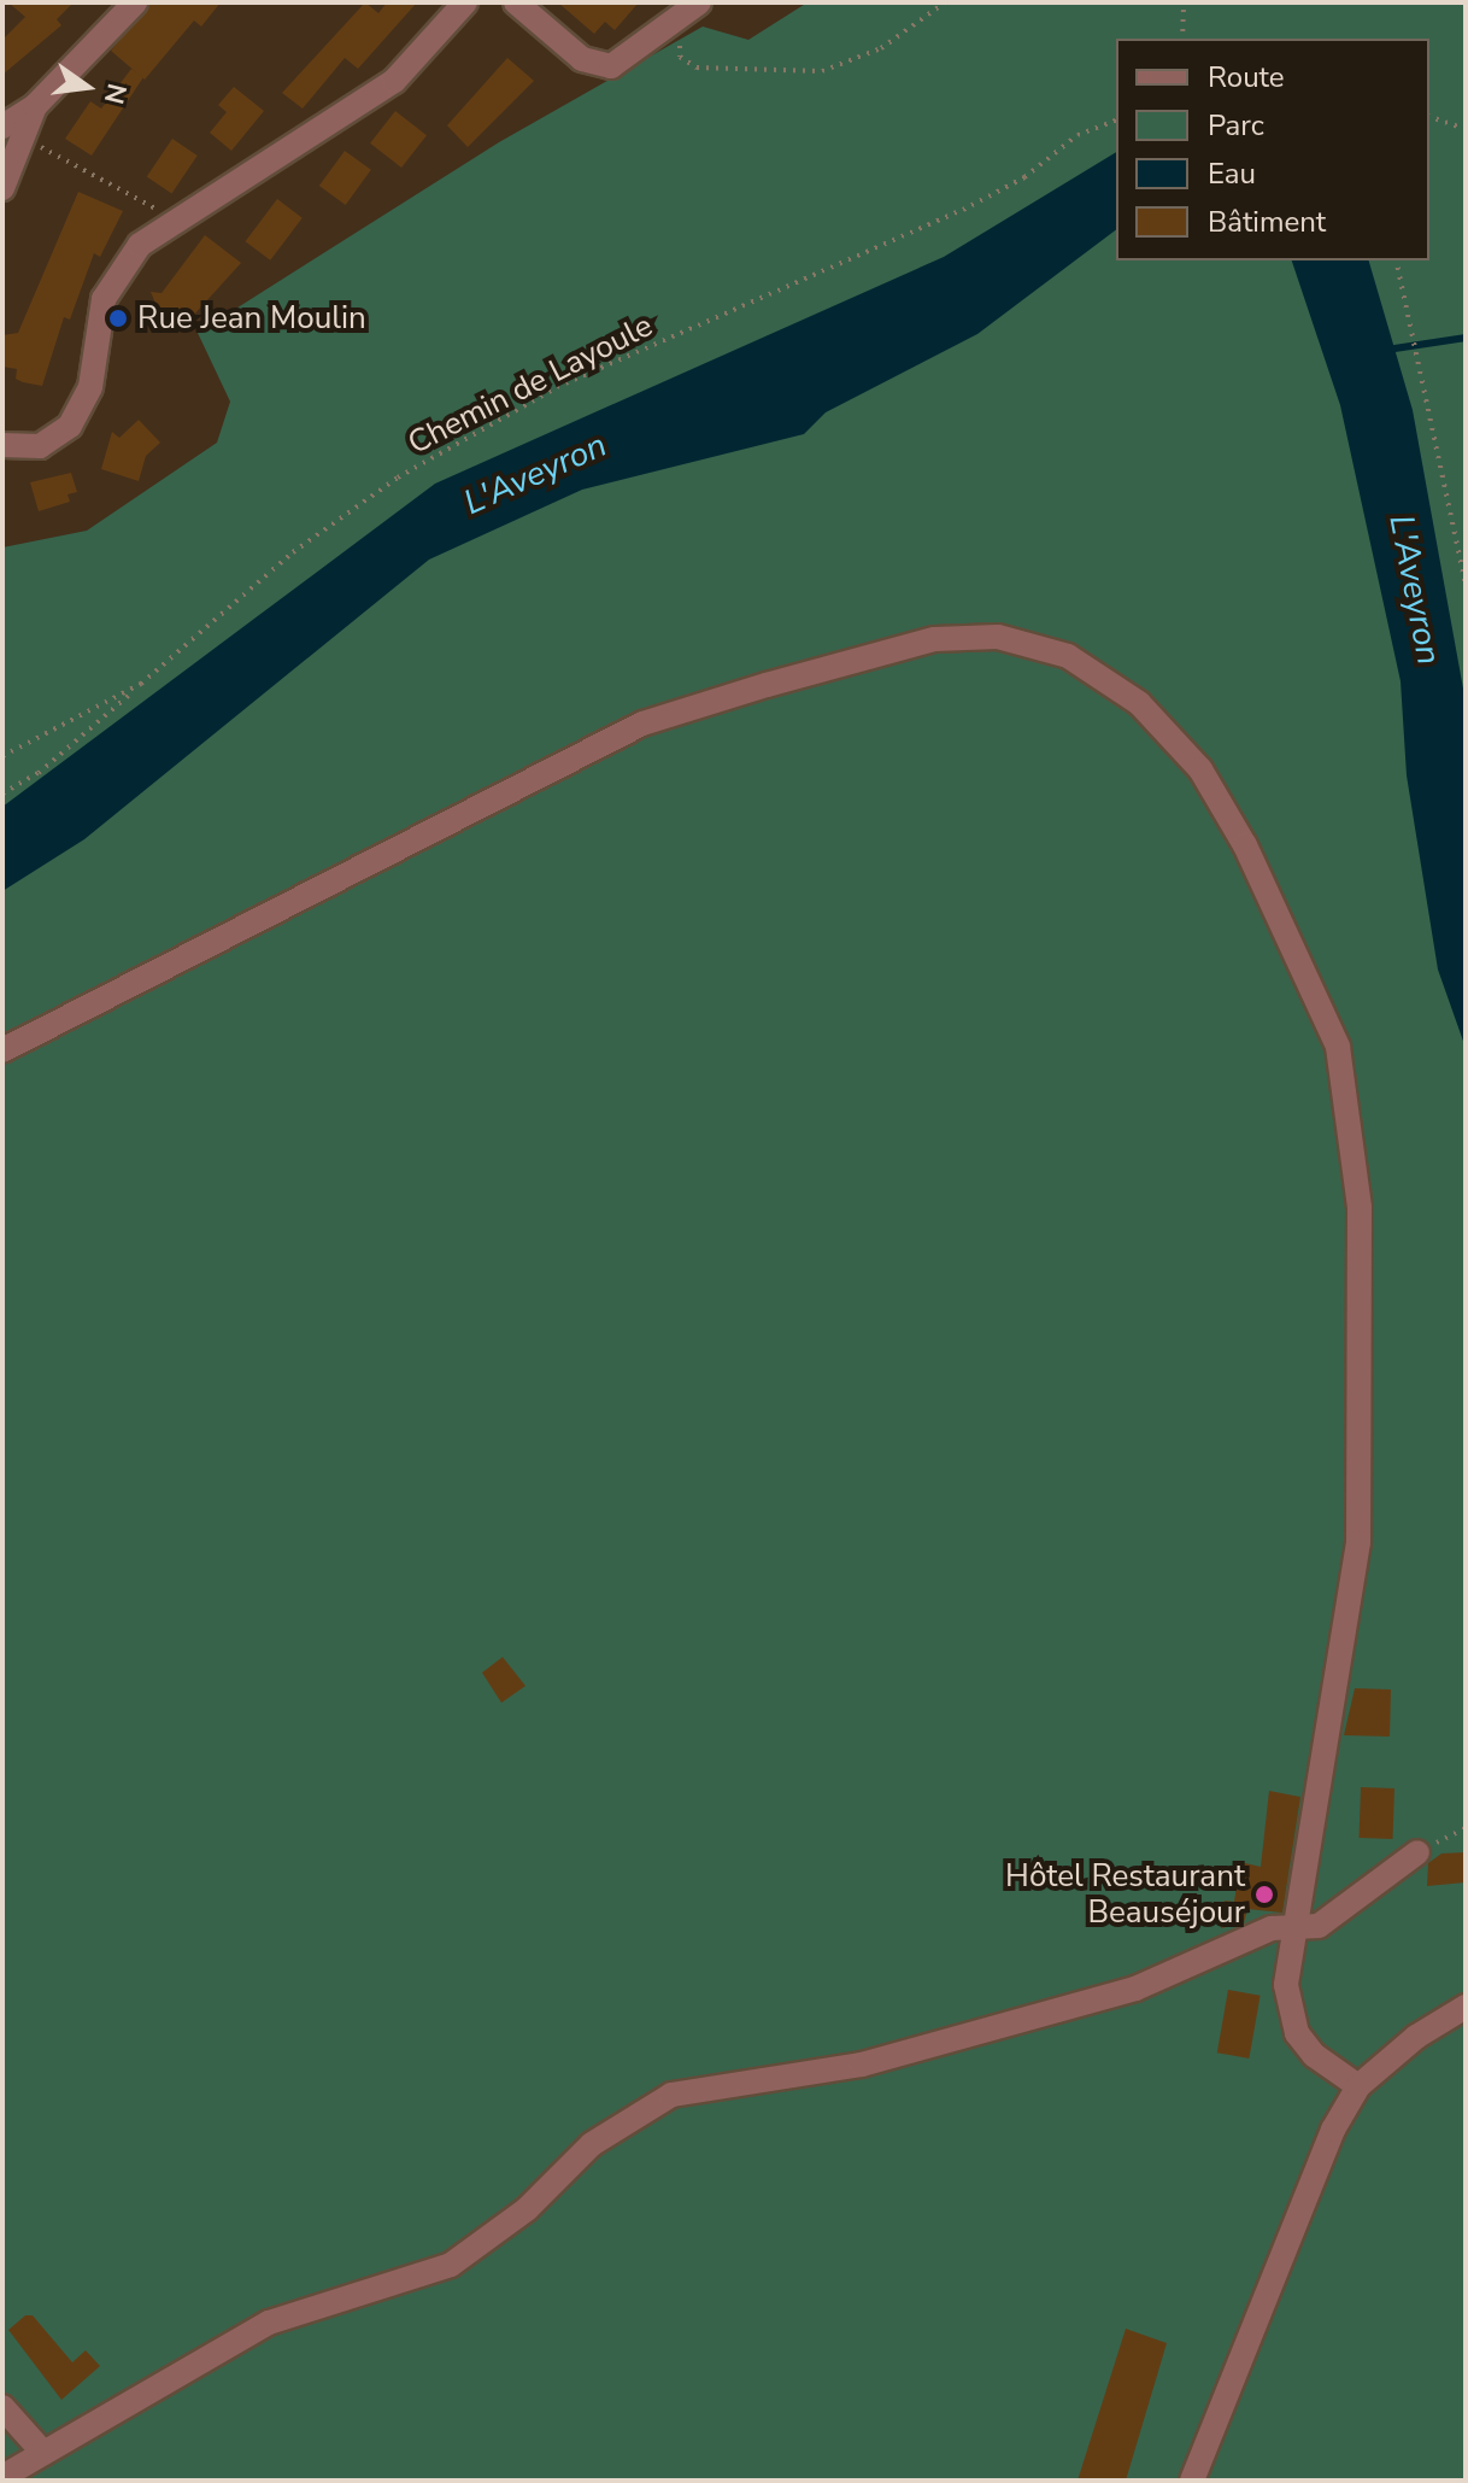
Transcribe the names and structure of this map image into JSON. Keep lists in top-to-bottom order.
{
  "streets": {
    "path": ["Chemin de Layoule"]
  },
  "water": ["L'Aveyron"],
  "places": ["Rue Jean Moulin", "Hôtel Restaurant Beauséjour"],
  "legend": [
    "Route",
    "Parc",
    "Eau",
    "Bâtiment"
  ],
  "north": "right"
}
